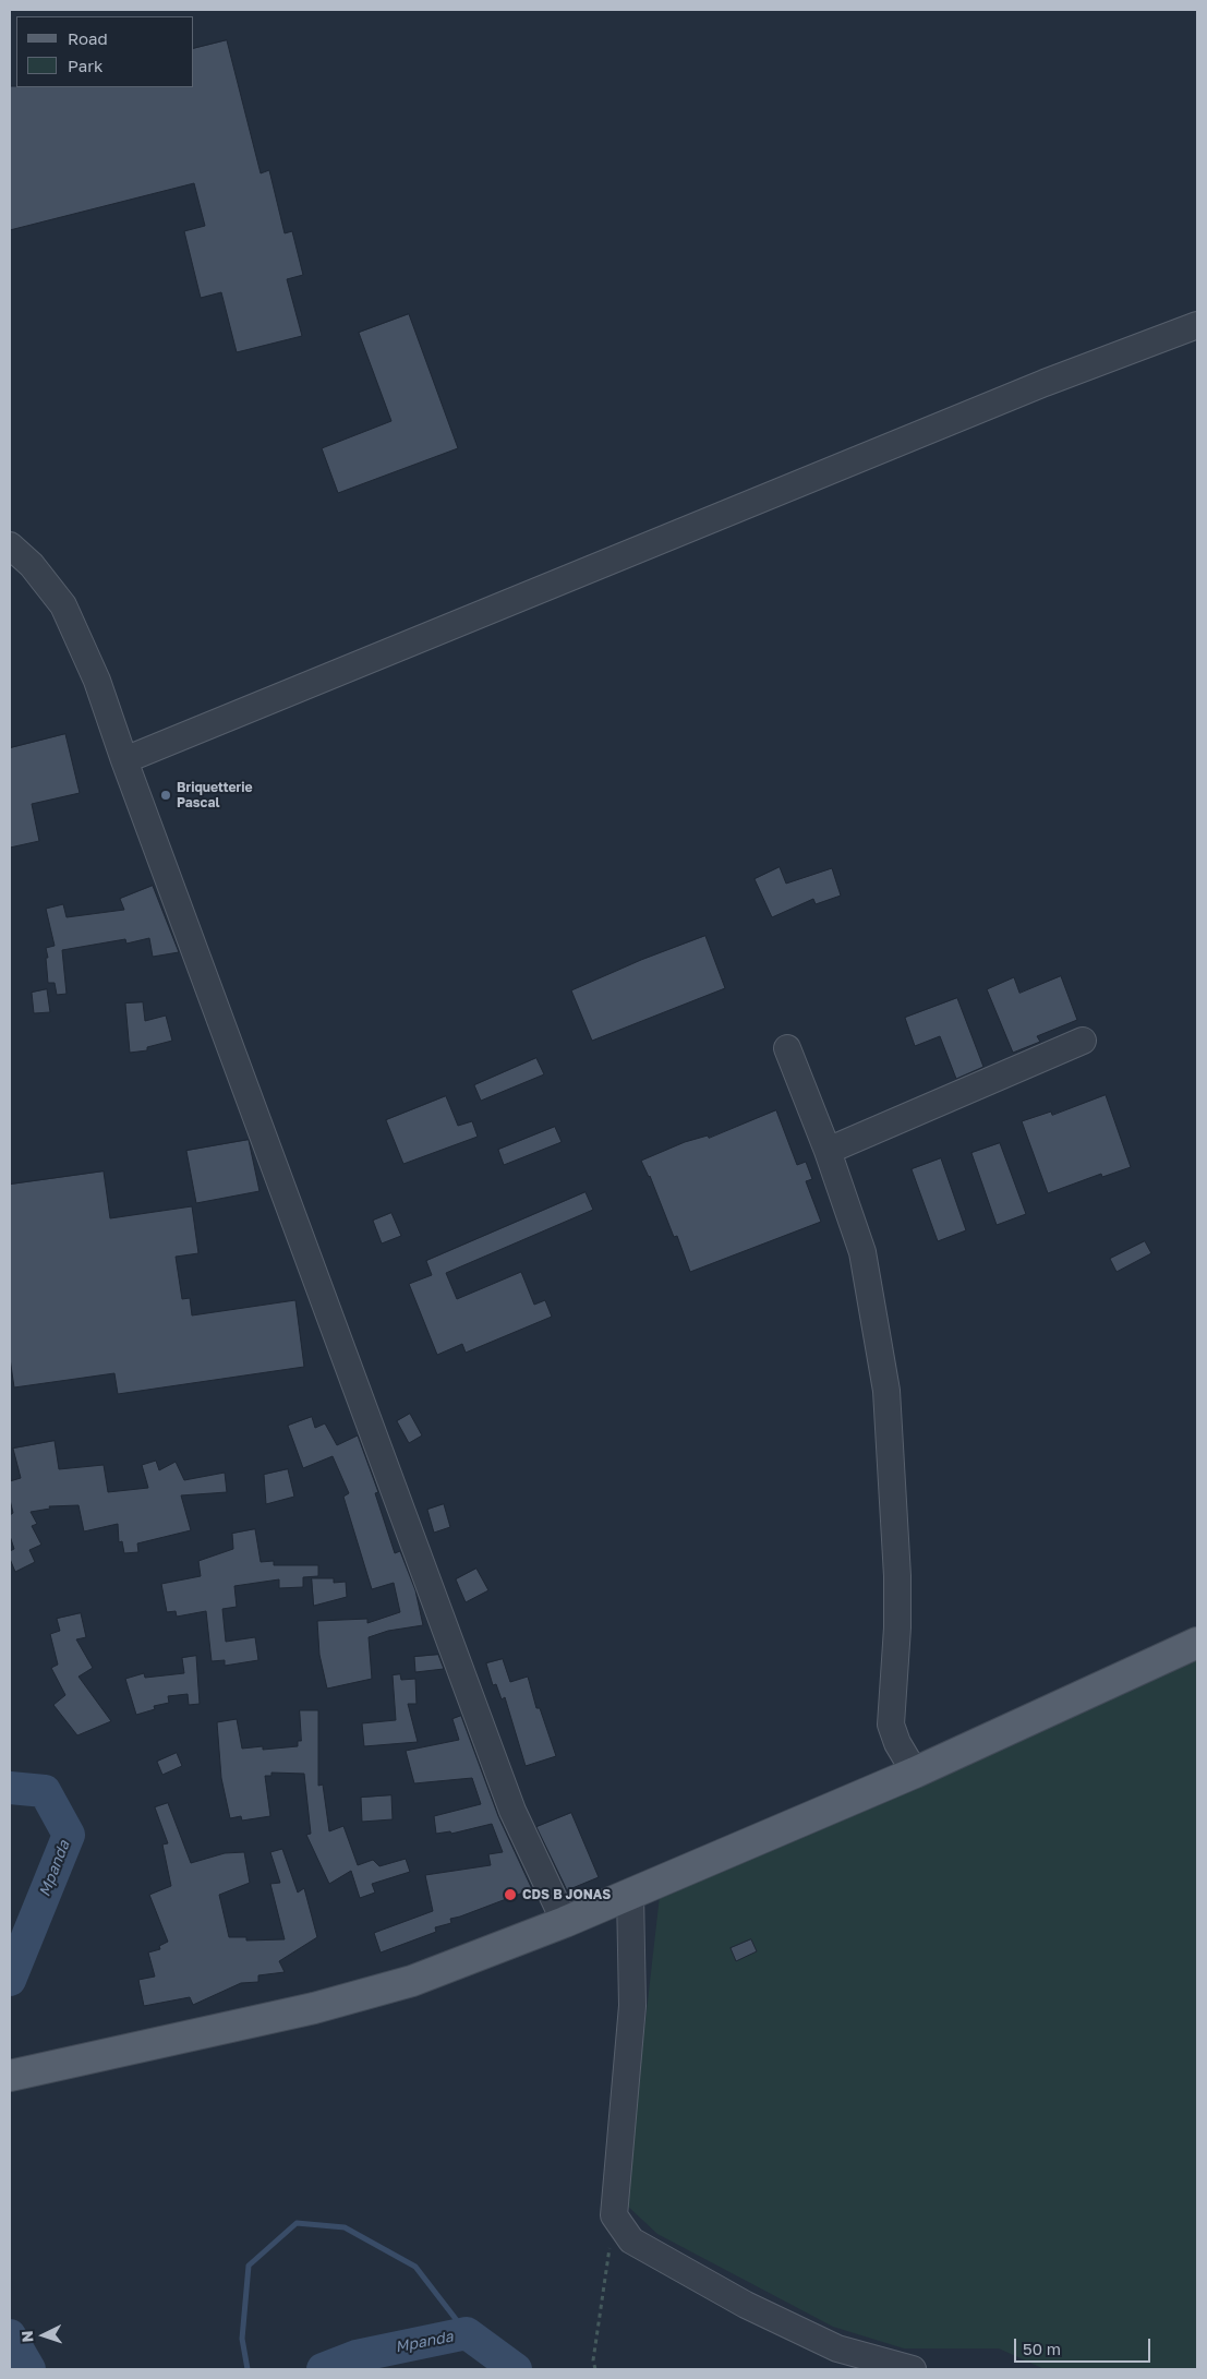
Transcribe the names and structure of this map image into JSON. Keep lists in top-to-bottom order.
{
  "water": ["Mpanda"],
  "places": ["Briquetterie Pascal", "CDS B JONAS"],
  "legend": ["Road", "Park"],
  "scale_bar": "50 m",
  "north": "left"
}
